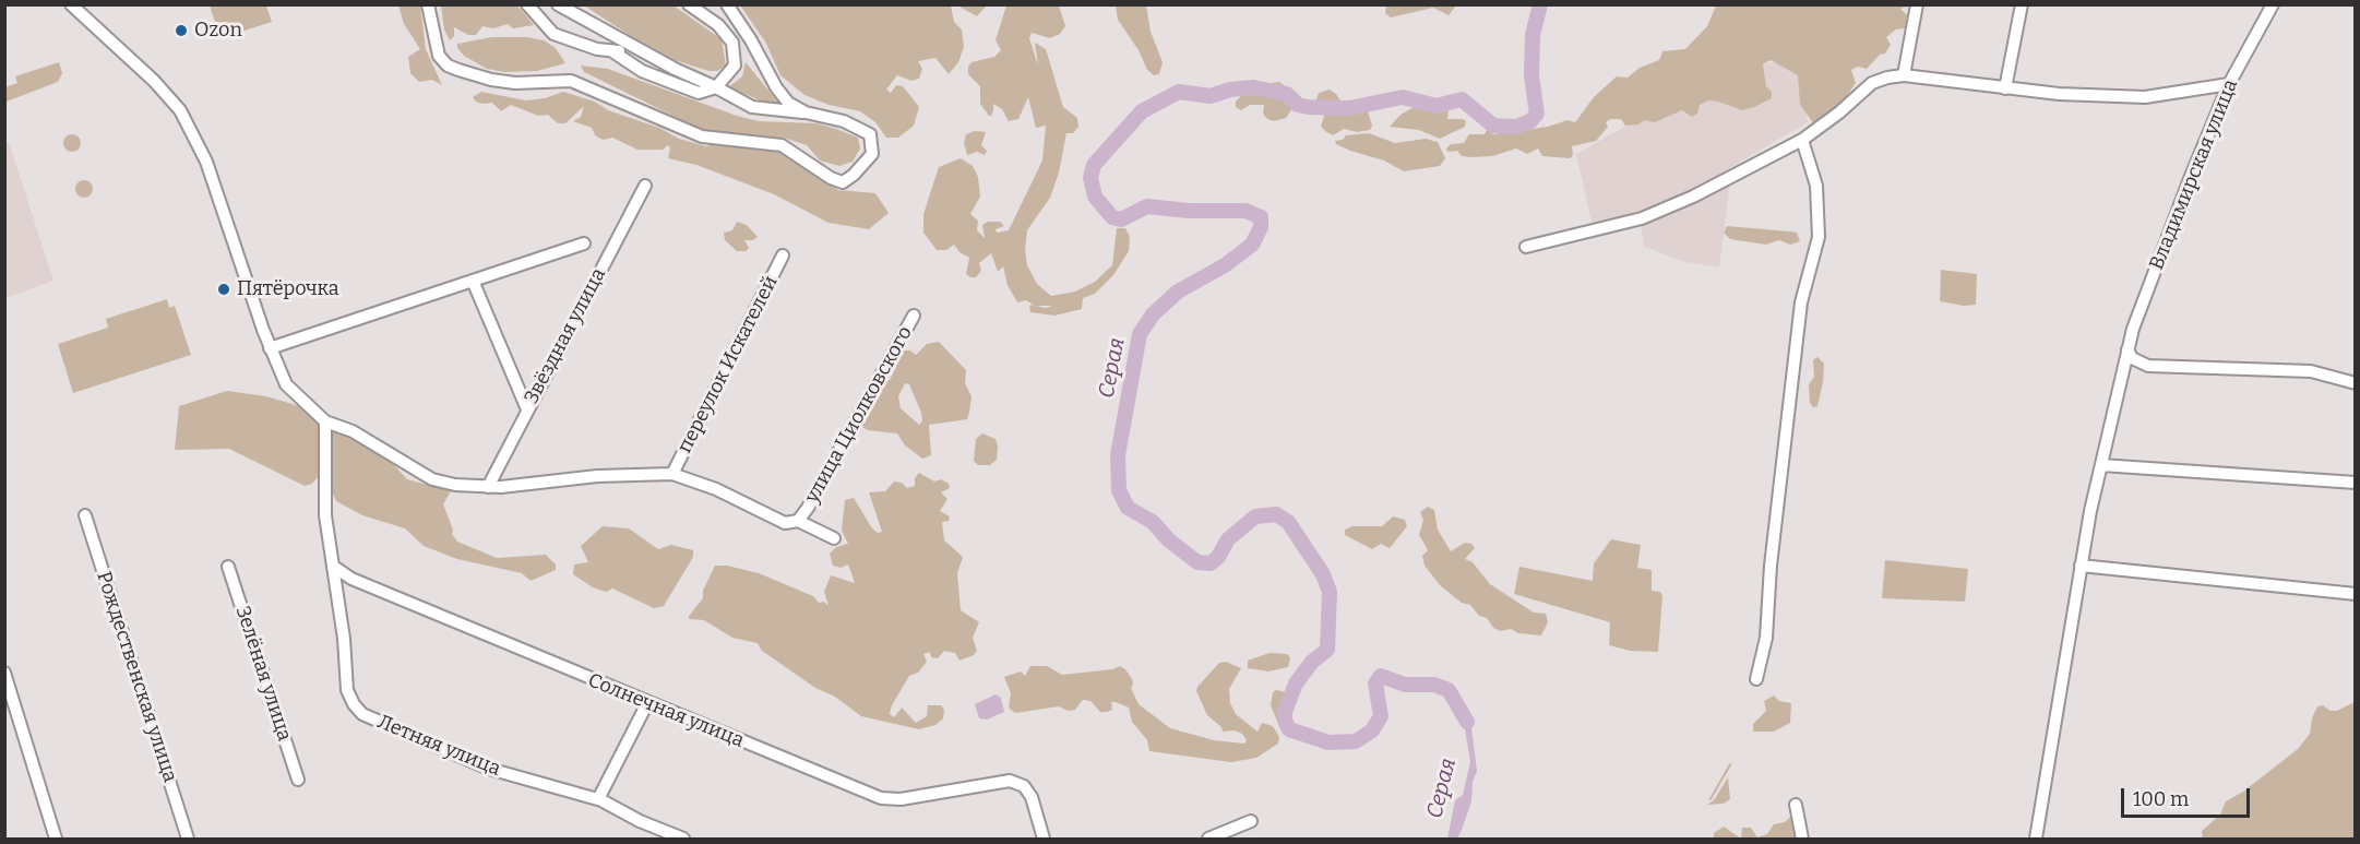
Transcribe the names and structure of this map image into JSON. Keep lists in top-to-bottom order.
{
  "streets": {
    "street": [
      "Владимирская улица",
      "Звёздная улица",
      "переулок Искателей",
      "улица Циолковского",
      "Зелёная улица",
      "Рождественская улица",
      "Солнечная улица",
      "Летняя улица"
    ]
  },
  "crossings": [
    ["Звёздная улица", "улица Циолковского"],
    ["переулок Искателей", "улица Циолковского"],
    ["улица Циолковского", "Летняя улица"],
    ["Солнечная улица", "Летняя улица"]
  ],
  "water": ["Серая"],
  "places": ["Ozon", "Пятёрочка"],
  "scale_bar": "100 m"
}
